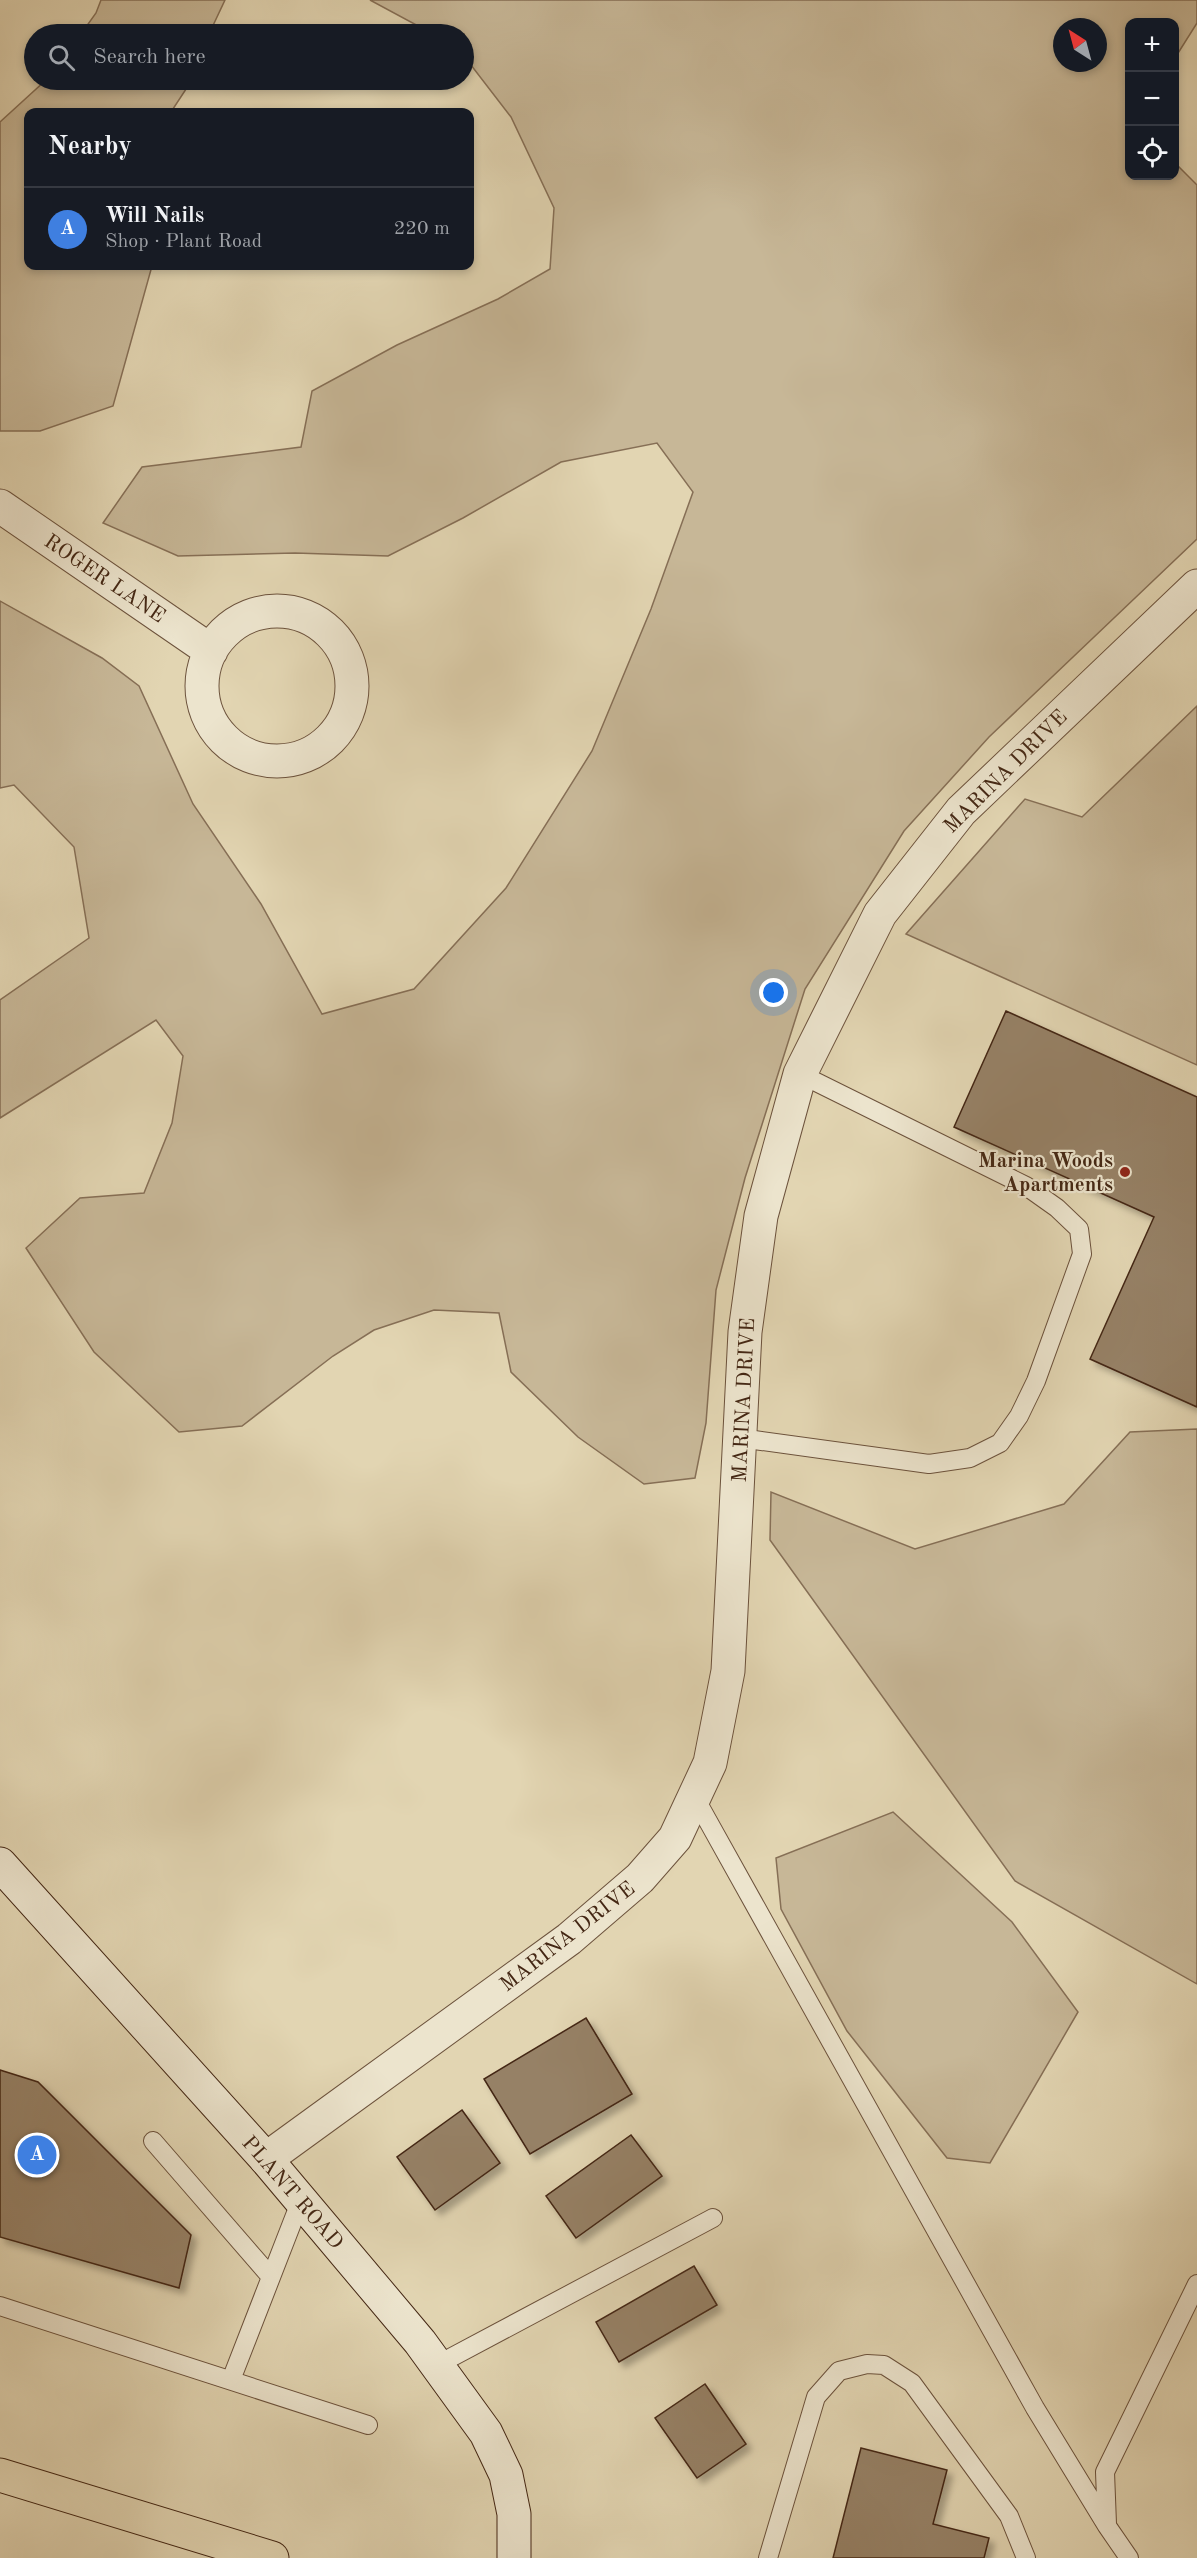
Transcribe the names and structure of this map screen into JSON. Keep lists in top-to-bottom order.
{
  "streets": {
    "street": ["ROGER LANE", "MARINA DRIVE", "PLANT ROAD"]
  },
  "crossings": [
    ["MARINA DRIVE", "PLANT ROAD"]
  ],
  "places": ["Marina Woods Apartments"],
  "north": "top left",
  "page": {
    "map_buttons": ["+", "−"],
    "search": "Search here",
    "heading": "Nearby",
    "list": [
      {
        "mark": "A",
        "name": "Will Nails",
        "note": "Shop · Plant Road",
        "value": "220 m"
      }
    ],
    "pins": "A"
  }
}
